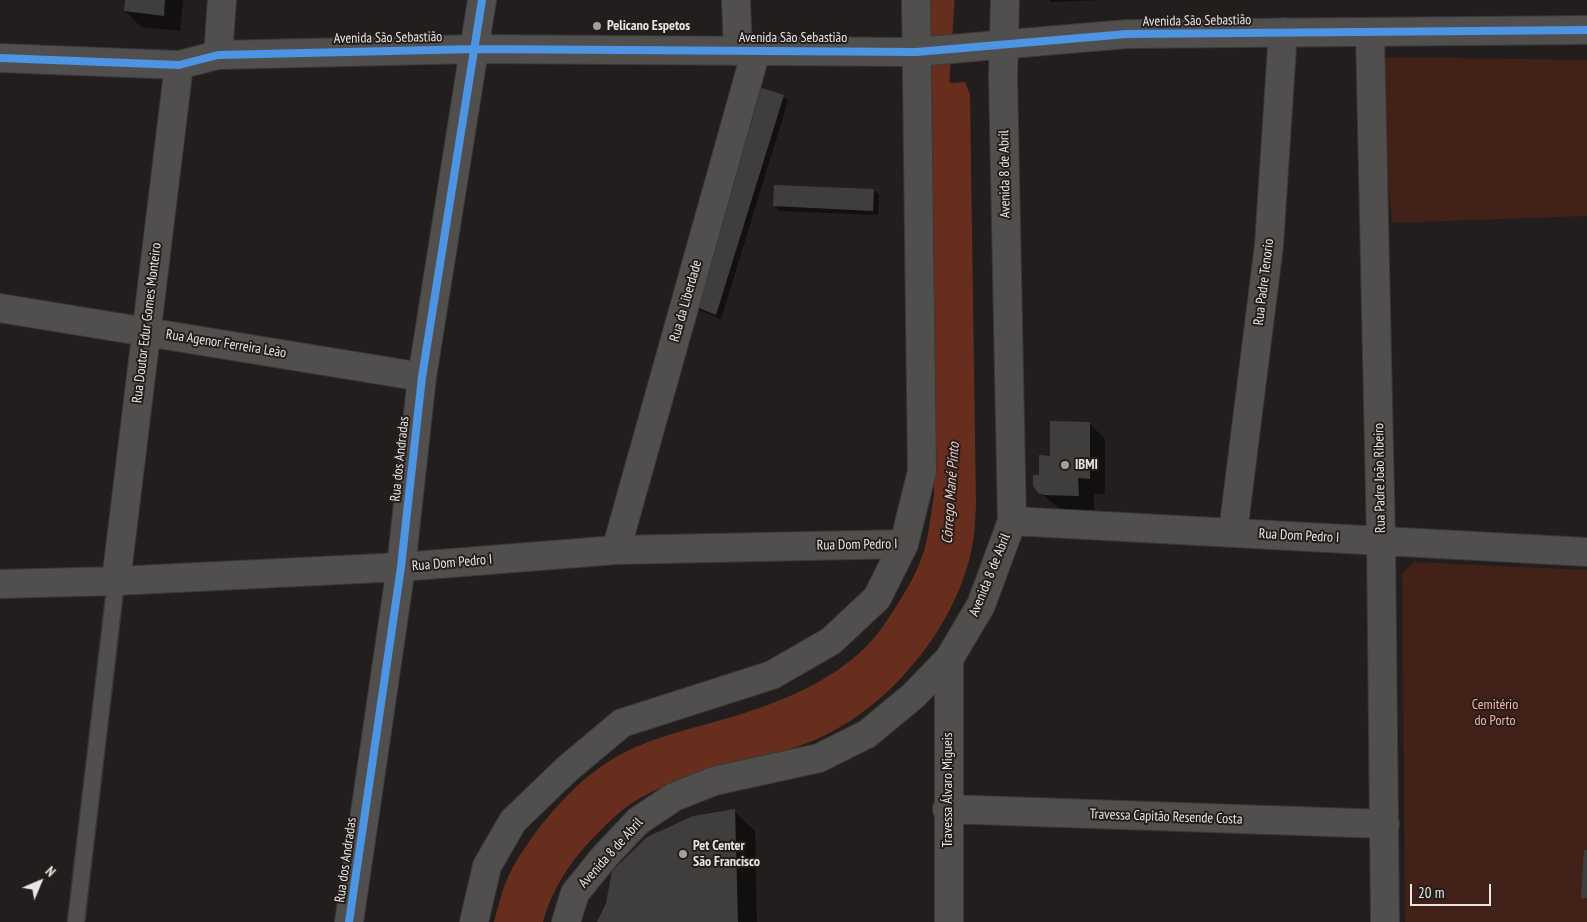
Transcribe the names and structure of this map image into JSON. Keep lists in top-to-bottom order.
{
  "streets": {
    "street": [
      "Avenida São Sebastião",
      "Avenida 8 de Abril",
      "Rua Padre Tenorio",
      "Rua da Liberdade",
      "Rua Doutor Edur Gomes Monteiro",
      "Rua Agenor Ferreira Leão",
      "Rua dos Andradas",
      "Rua Padre João Ribeiro",
      "Rua Dom Pedro I",
      "Travessa Álvaro Migueis",
      "Travessa Capitão Resende Costa"
    ]
  },
  "crossings": [
    ["Avenida São Sebastião", "Avenida 8 de Abril"],
    ["Avenida São Sebastião", "Rua Padre Tenorio"],
    ["Avenida São Sebastião", "Rua da Liberdade"],
    ["Avenida São Sebastião", "Rua Doutor Edur Gomes Monteiro"],
    ["Avenida São Sebastião", "Rua dos Andradas"],
    ["Avenida São Sebastião", "Rua Padre João Ribeiro"],
    ["Avenida 8 de Abril", "Rua Dom Pedro I"],
    ["Avenida 8 de Abril", "Travessa Álvaro Migueis"],
    ["Rua Padre Tenorio", "Rua Dom Pedro I"],
    ["Rua da Liberdade", "Rua Dom Pedro I"],
    ["Rua Doutor Edur Gomes Monteiro", "Rua Agenor Ferreira Leão"],
    ["Rua Doutor Edur Gomes Monteiro", "Rua Dom Pedro I"],
    ["Rua Agenor Ferreira Leão", "Rua dos Andradas"],
    ["Rua dos Andradas", "Rua Dom Pedro I"],
    ["Rua Padre João Ribeiro", "Rua Dom Pedro I"],
    ["Rua Padre João Ribeiro", "Travessa Capitão Resende Costa"],
    ["Travessa Álvaro Migueis", "Travessa Capitão Resende Costa"]
  ],
  "water": ["Córrego Mané Pinto"],
  "parks": ["Cemitério do Porto"],
  "places": ["Pelicano Espetos", "IBMI", "Pet Center São Francisco"],
  "scale_bar": "20 m",
  "north": "top right"
}
